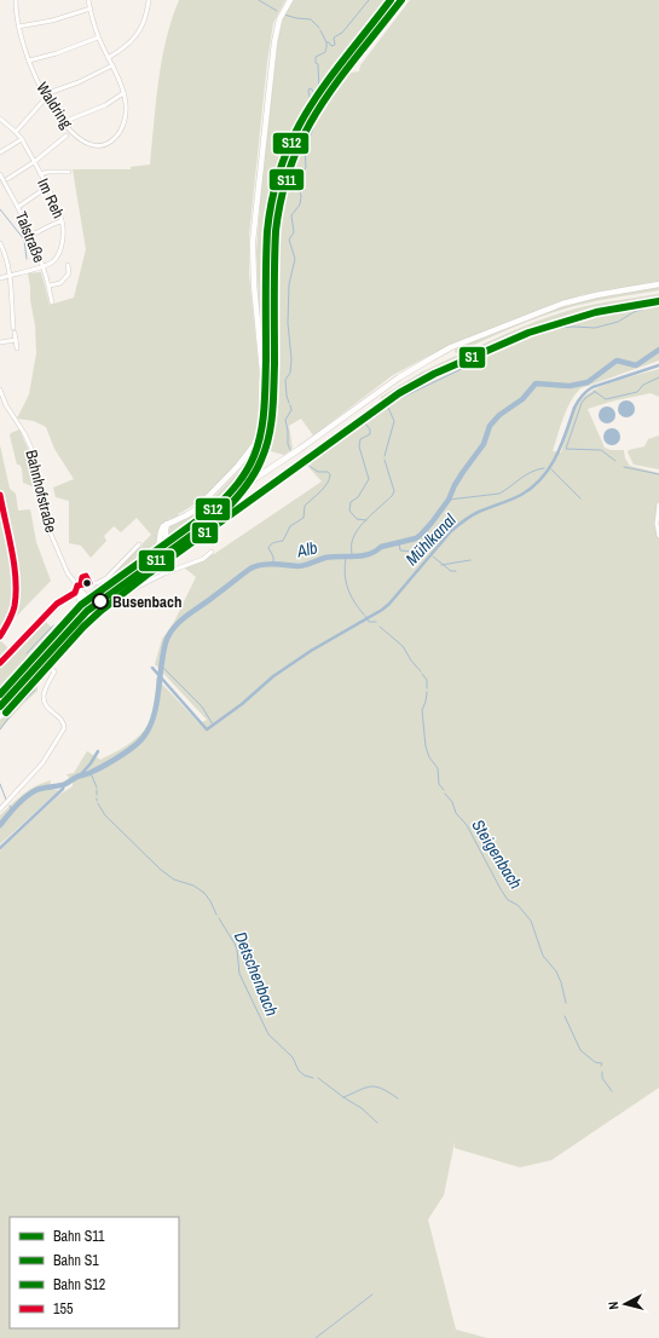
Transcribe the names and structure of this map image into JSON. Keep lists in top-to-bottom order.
{
  "streets": {
    "street": [
      "Waldring",
      "Im Reh",
      "Talstraße",
      "Bahnhofstraße"
    ]
  },
  "crossings": [
    ["Im Reh", "Talstraße"]
  ],
  "water": [
    "Mühlkanal",
    "Alb",
    "Steigenbach",
    "Detschenbach"
  ],
  "places": ["Busenbach"],
  "lines": [
    "rail line S11",
    "rail line S12",
    "rail line S1",
    "transit line 155"
  ],
  "legend": [
    "Bahn S11",
    "Bahn S1",
    "Bahn S12",
    "155"
  ],
  "north": "left"
}
